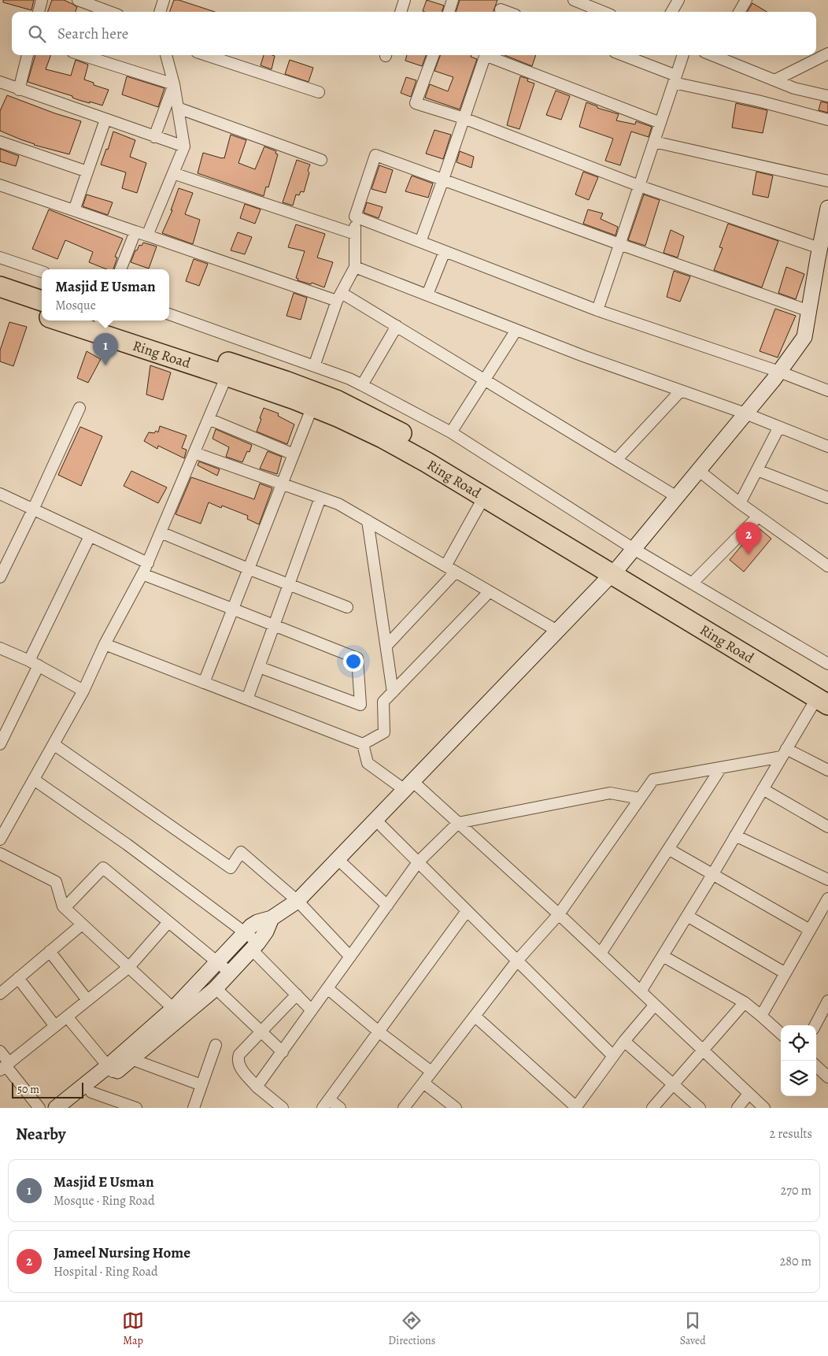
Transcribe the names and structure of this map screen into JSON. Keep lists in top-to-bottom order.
{
  "streets": {
    "highway": ["Ring Road"]
  },
  "scale_bar": "50 m",
  "page": {
    "search": "Search here",
    "popup": ["Masjid E Usman", "Mosque"],
    "pins": ["1", "2"],
    "scale": "50 m",
    "heading": ["Nearby", "2 results"],
    "list": [
      {
        "mark": "1",
        "name": "Masjid E Usman",
        "note": "Mosque · Ring Road",
        "value": "270 m"
      },
      {
        "mark": "2",
        "name": "Jameel Nursing Home",
        "note": "Hospital · Ring Road",
        "value": "280 m"
      }
    ],
    "nav": ["Map", "Directions", "Saved"]
  }
}
